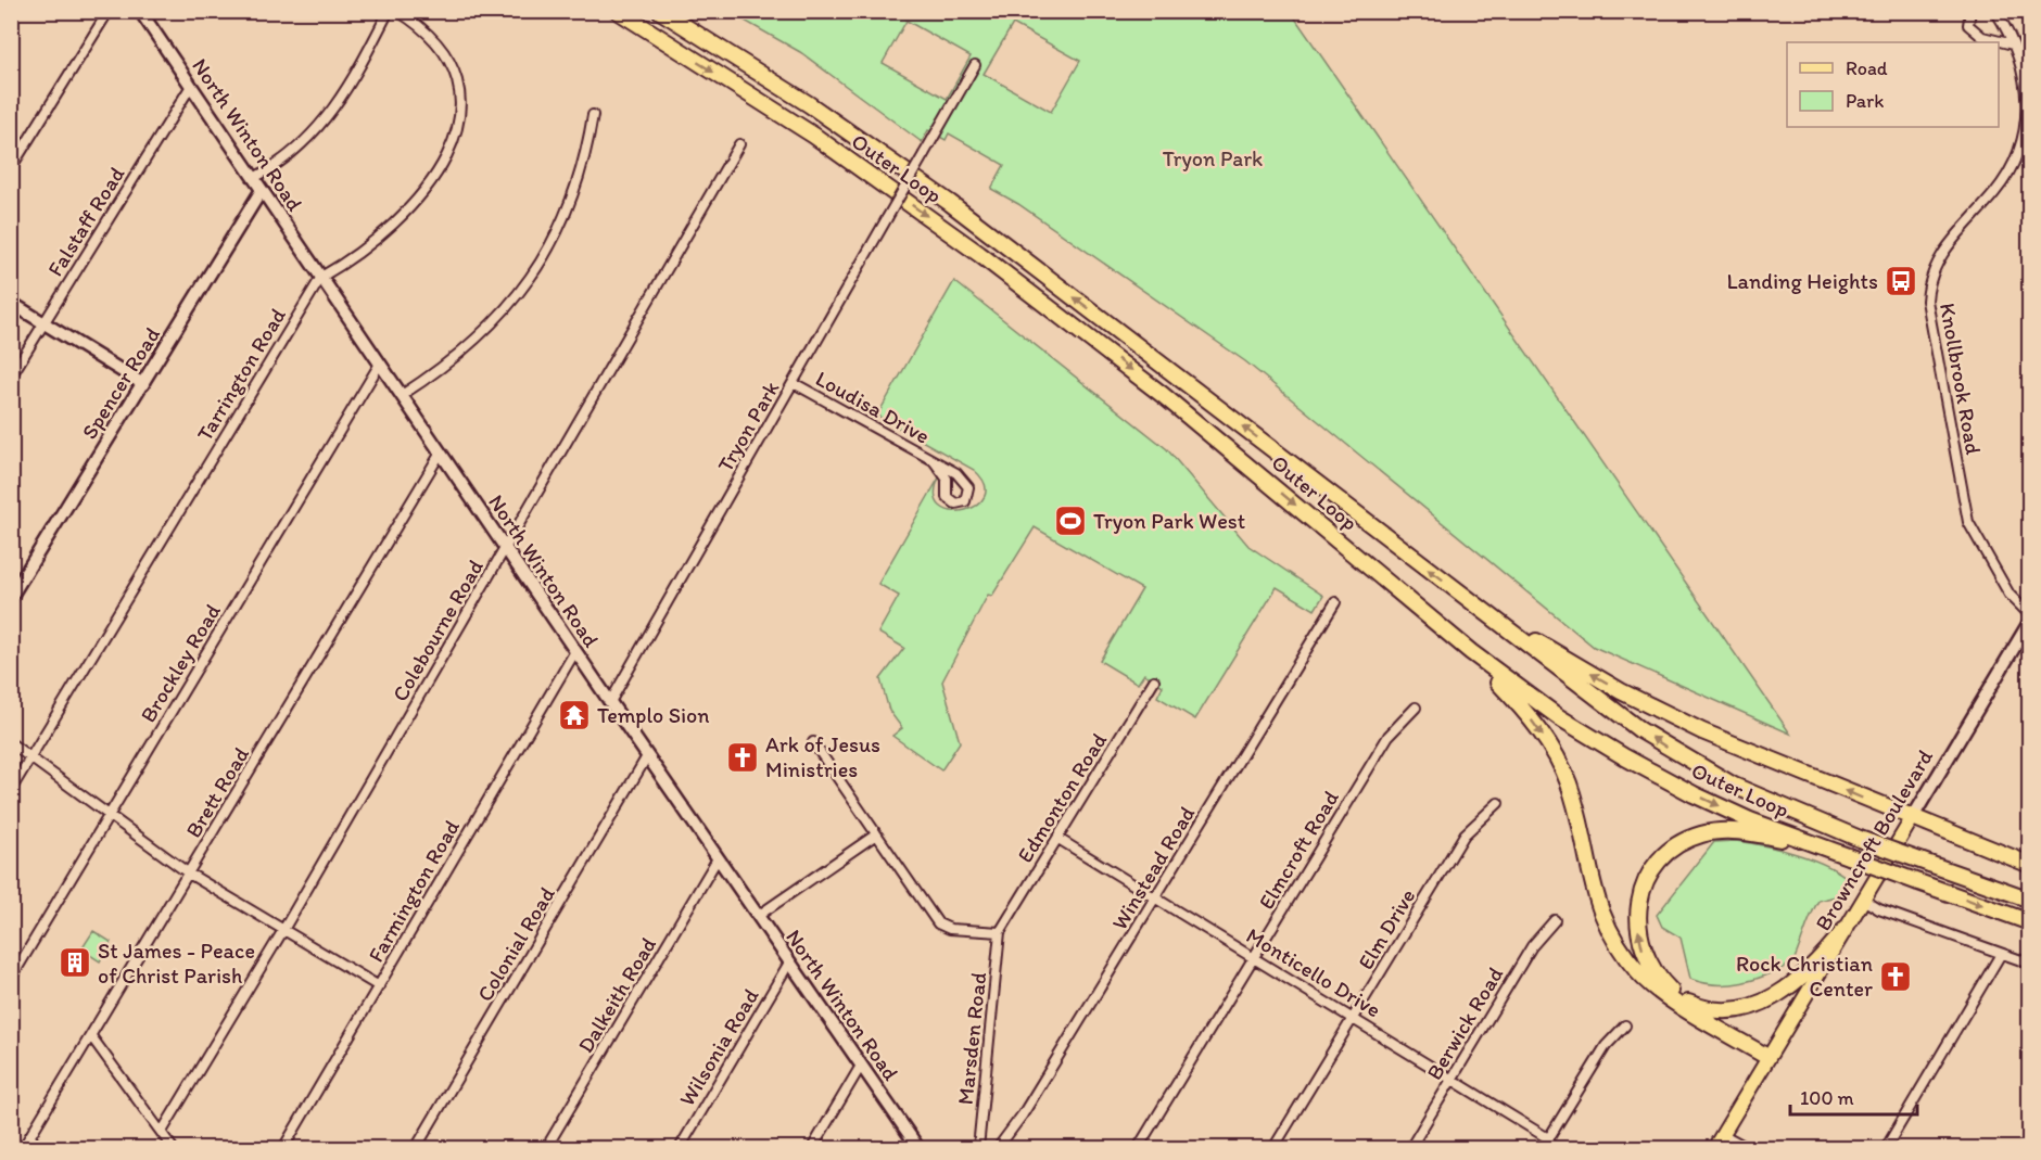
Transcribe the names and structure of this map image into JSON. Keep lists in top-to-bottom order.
{
  "streets": {
    "highway": ["Outer Loop"],
    "main road": ["North Winton Road", "Spencer Road", "Browncroft Boulevard"],
    "street": [
      "Falstaff Road",
      "Tarrington Road",
      "Knollbrook Road",
      "Loudisa Drive",
      "Tryon Park",
      "Colebourne Road",
      "Brockley Road",
      "Brett Road",
      "Edmonton Road",
      "Elmcroft Road",
      "Winstead Road",
      "Farmington Road",
      "Elm Drive",
      "Colonial Road",
      "Monticello Drive",
      "Dalkeith Road",
      "Berwick Road",
      "Marsden Road",
      "Wilsonia Road"
    ]
  },
  "crossings": [
    ["North Winton Road", "Falstaff Road"],
    ["North Winton Road", "Tarrington Road"],
    ["North Winton Road", "Spencer Road"],
    ["North Winton Road", "Tryon Park"],
    ["North Winton Road", "Colebourne Road"],
    ["North Winton Road", "Brockley Road"],
    ["North Winton Road", "Brett Road"],
    ["North Winton Road", "Farmington Road"],
    ["North Winton Road", "Colonial Road"],
    ["North Winton Road", "Dalkeith Road"],
    ["North Winton Road", "Wilsonia Road"],
    ["Loudisa Drive", "Tryon Park"],
    ["Edmonton Road", "Monticello Drive"],
    ["Edmonton Road", "Marsden Road"],
    ["Elmcroft Road", "Monticello Drive"],
    ["Winstead Road", "Monticello Drive"],
    ["Elm Drive", "Monticello Drive"],
    ["Monticello Drive", "Berwick Road"]
  ],
  "parks": ["Tryon Park"],
  "places": {
    "bus stop": ["Landing Heights"],
    "sports": ["Tryon Park West"],
    "temple": ["Templo Sion"],
    "church": ["Ark of Jesus Ministries", "Rock Christian Center"],
    "building": ["St James - Peace of Christ Parish"]
  },
  "legend": ["Road", "Park"],
  "scale_bar": "100 m"
}
